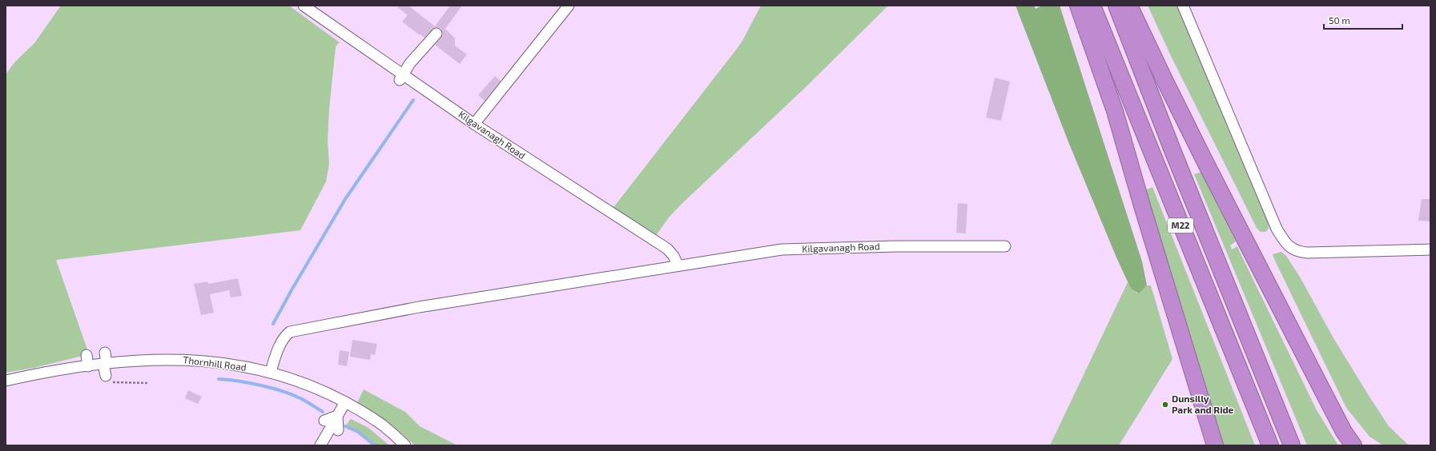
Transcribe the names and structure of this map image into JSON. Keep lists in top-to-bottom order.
{
  "streets": {
    "highway": ["M22"],
    "street": ["Kilgavanagh Road", "Thornhill Road"]
  },
  "crossings": [
    ["Kilgavanagh Road", "Thornhill Road"]
  ],
  "places": ["Dunsilly Park and Ride"],
  "scale_bar": "50 m"
}
